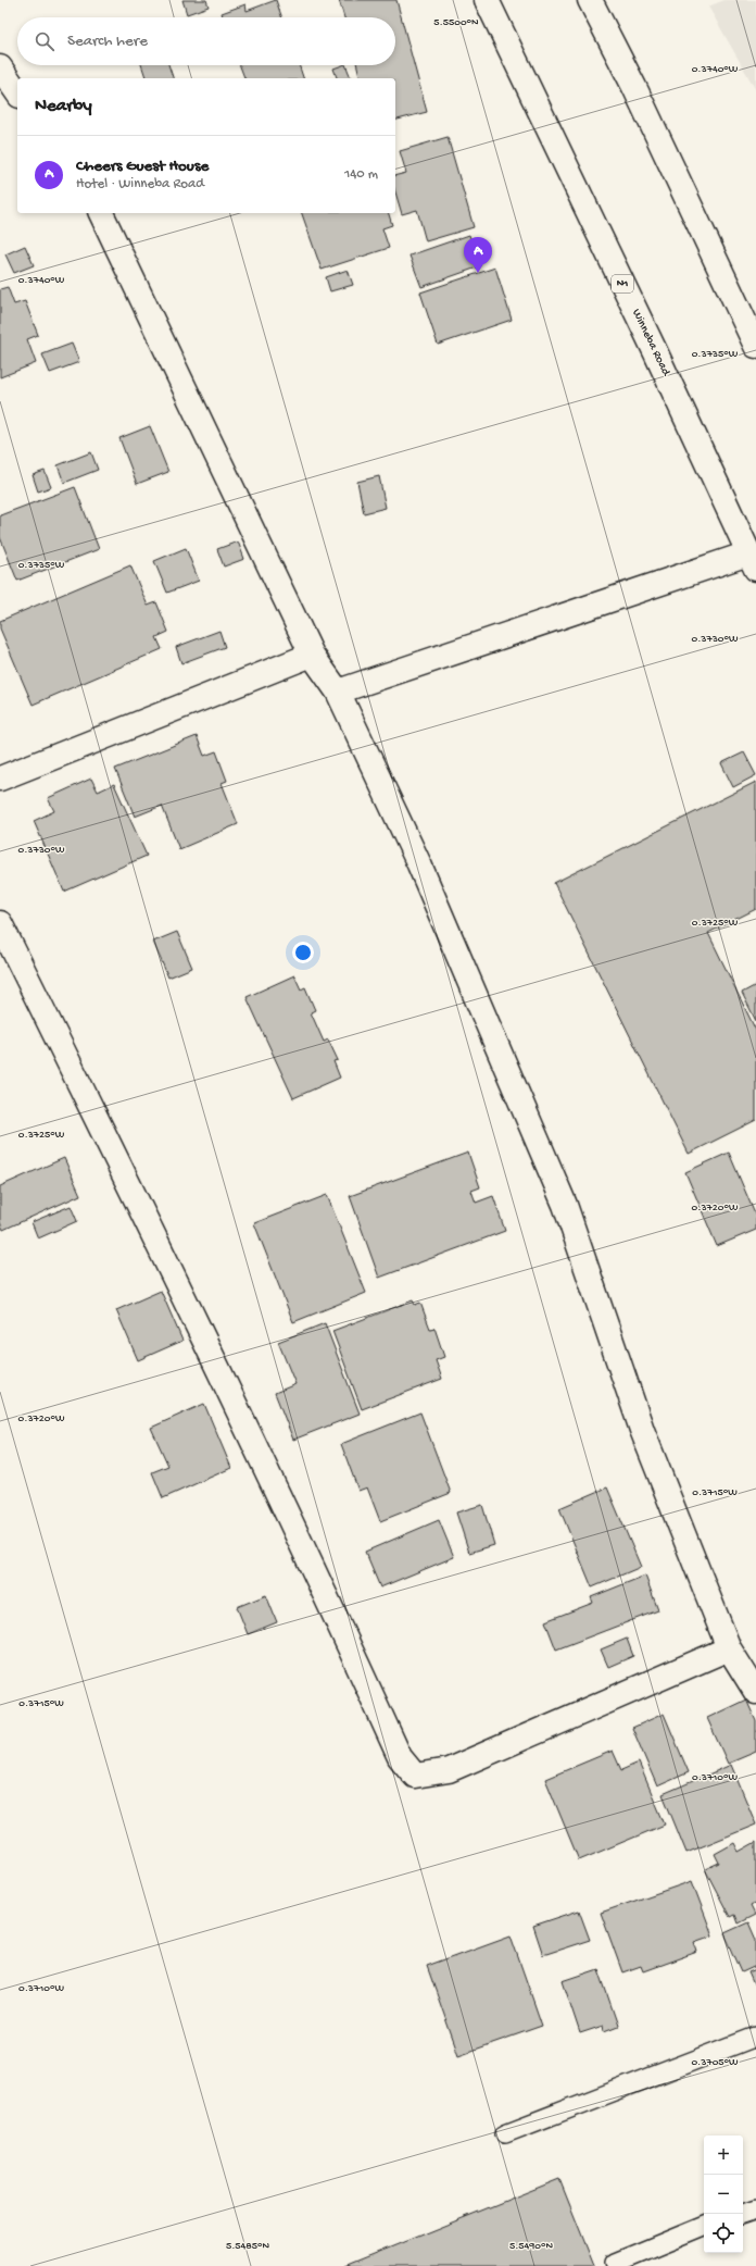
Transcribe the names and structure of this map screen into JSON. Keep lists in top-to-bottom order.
{
  "streets": {
    "main road": ["N1", "Winneba Road"]
  },
  "page": {
    "search": "Search here",
    "heading": "Nearby",
    "list": [
      {
        "mark": "A",
        "name": "Cheers Guest House",
        "note": "Hotel · Winneba Road",
        "value": "140 m"
      }
    ],
    "pins": "A",
    "map_buttons": ["+", "−"]
  },
  "coordinates": [
    "5.5500°N",
    "0.3740°W",
    "0.3735°W",
    "0.3730°W",
    "0.3725°W",
    "0.3720°W",
    "0.3715°W",
    "0.3710°W",
    "0.3705°W",
    "5.5485°N",
    "5.5490°N"
  ]
}
